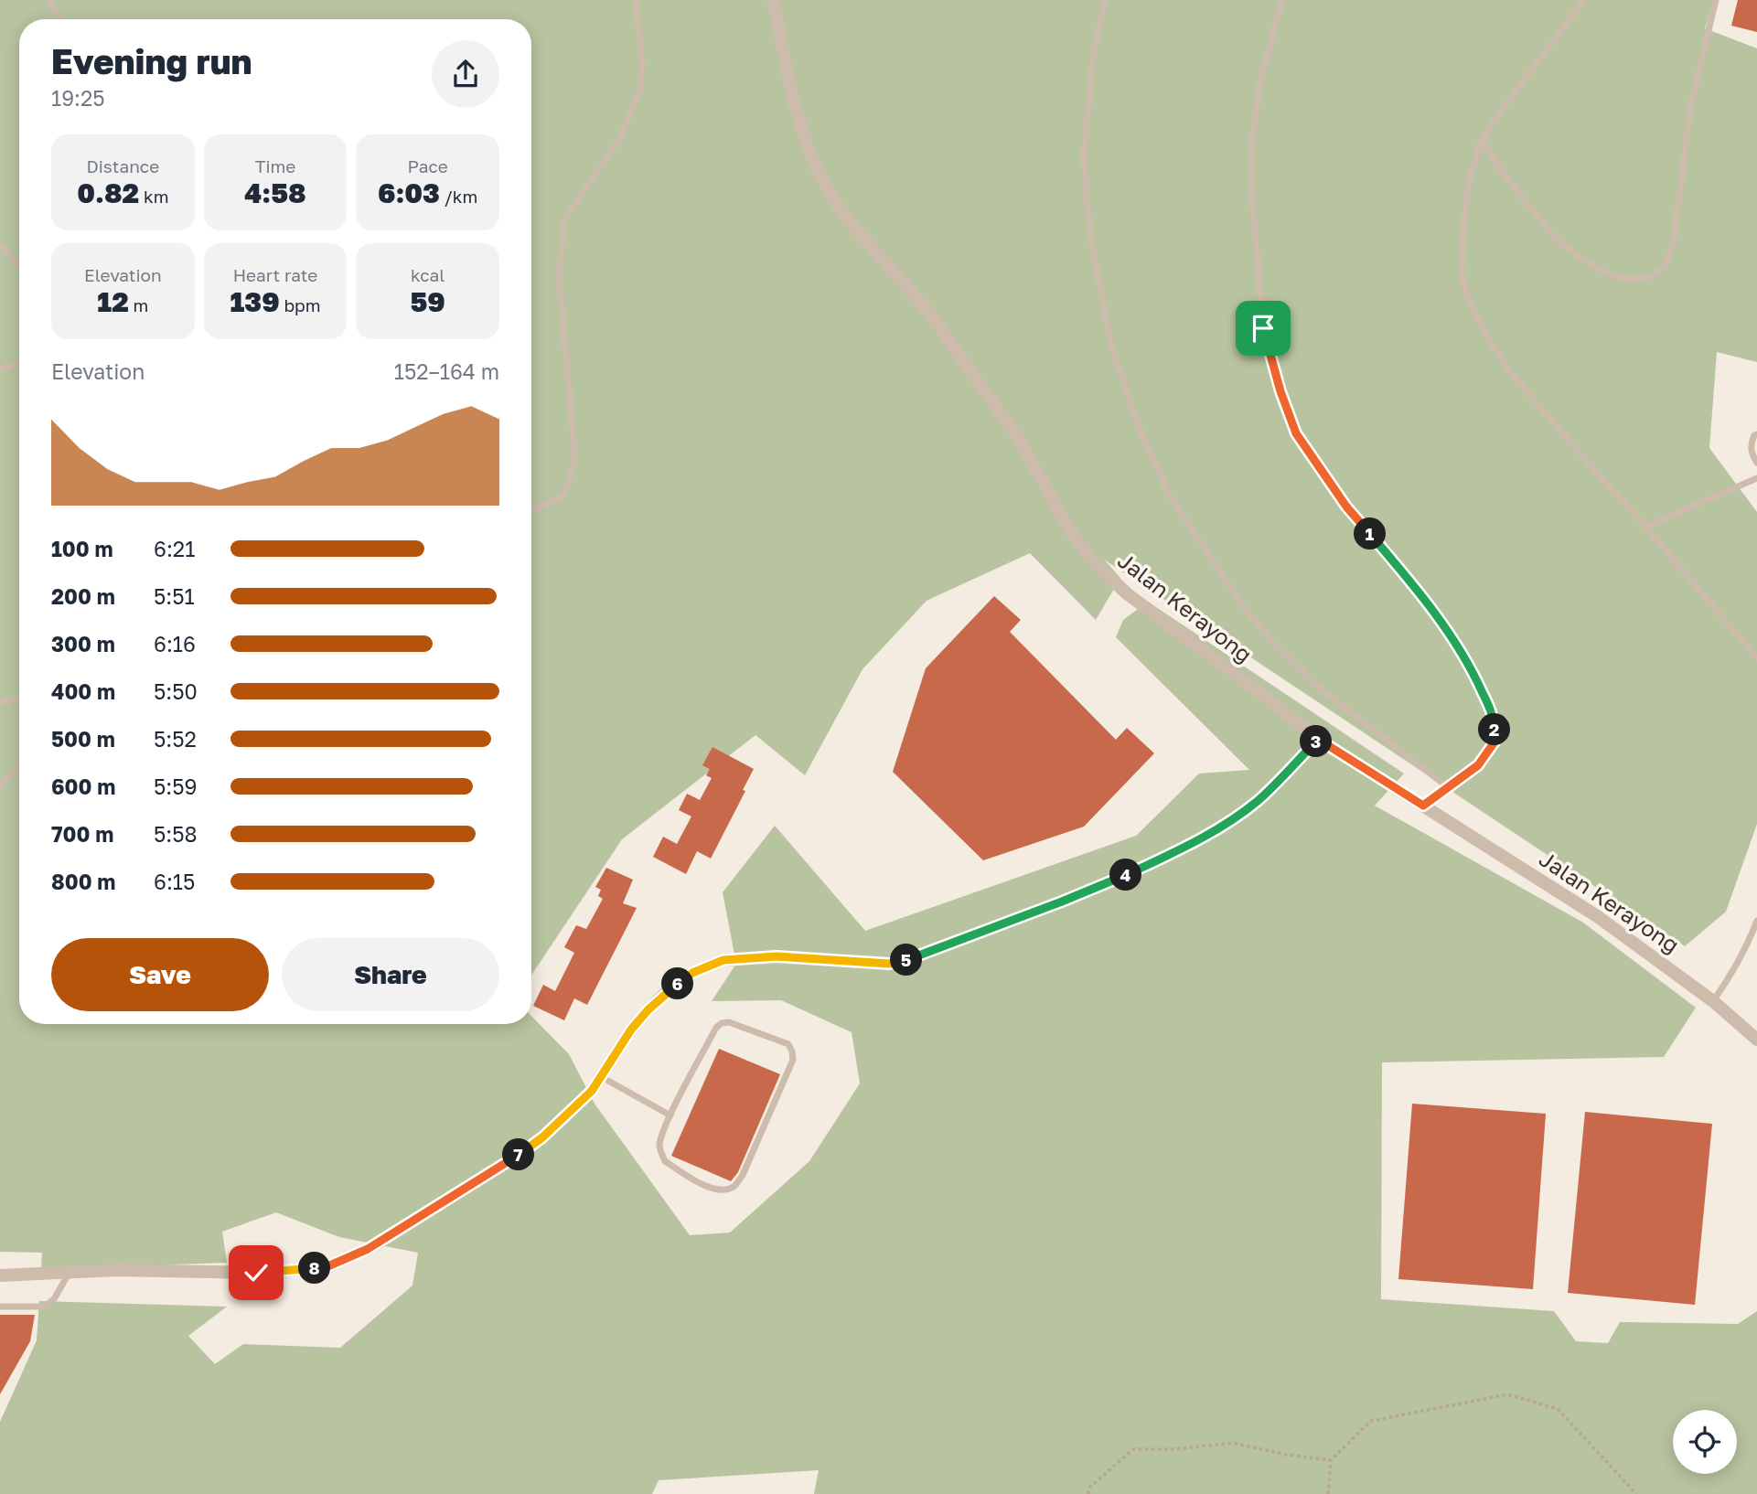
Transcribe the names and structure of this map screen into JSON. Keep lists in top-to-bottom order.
{
  "streets": {
    "street": ["Jalan Kerayong"]
  },
  "page": {
    "heading": ["Evening run", "19:25"],
    "stats": [
      ["Distance", "0.82 km"],
      ["Time", "4:58"],
      ["Pace", "6:03 /km"],
      ["Elevation", "12 m"],
      ["Heart rate", "139 bpm"],
      ["kcal", "59"]
    ],
    "chart": ["Elevation", "152–164 m"],
    "pins": [
      "1",
      "2",
      "3",
      "4",
      "5",
      "6",
      "7",
      "8"
    ],
    "list": [
      {
        "name": "100 m",
        "note": "6:21"
      },
      {
        "name": "200 m",
        "note": "5:51"
      },
      {
        "name": "300 m",
        "note": "6:16"
      },
      {
        "name": "400 m",
        "note": "5:50"
      },
      {
        "name": "500 m",
        "note": "5:52"
      },
      {
        "name": "600 m",
        "note": "5:59"
      },
      {
        "name": "700 m",
        "note": "5:58"
      },
      {
        "name": "800 m",
        "note": "6:15"
      }
    ],
    "buttons": ["Save", "Share"]
  }
}
